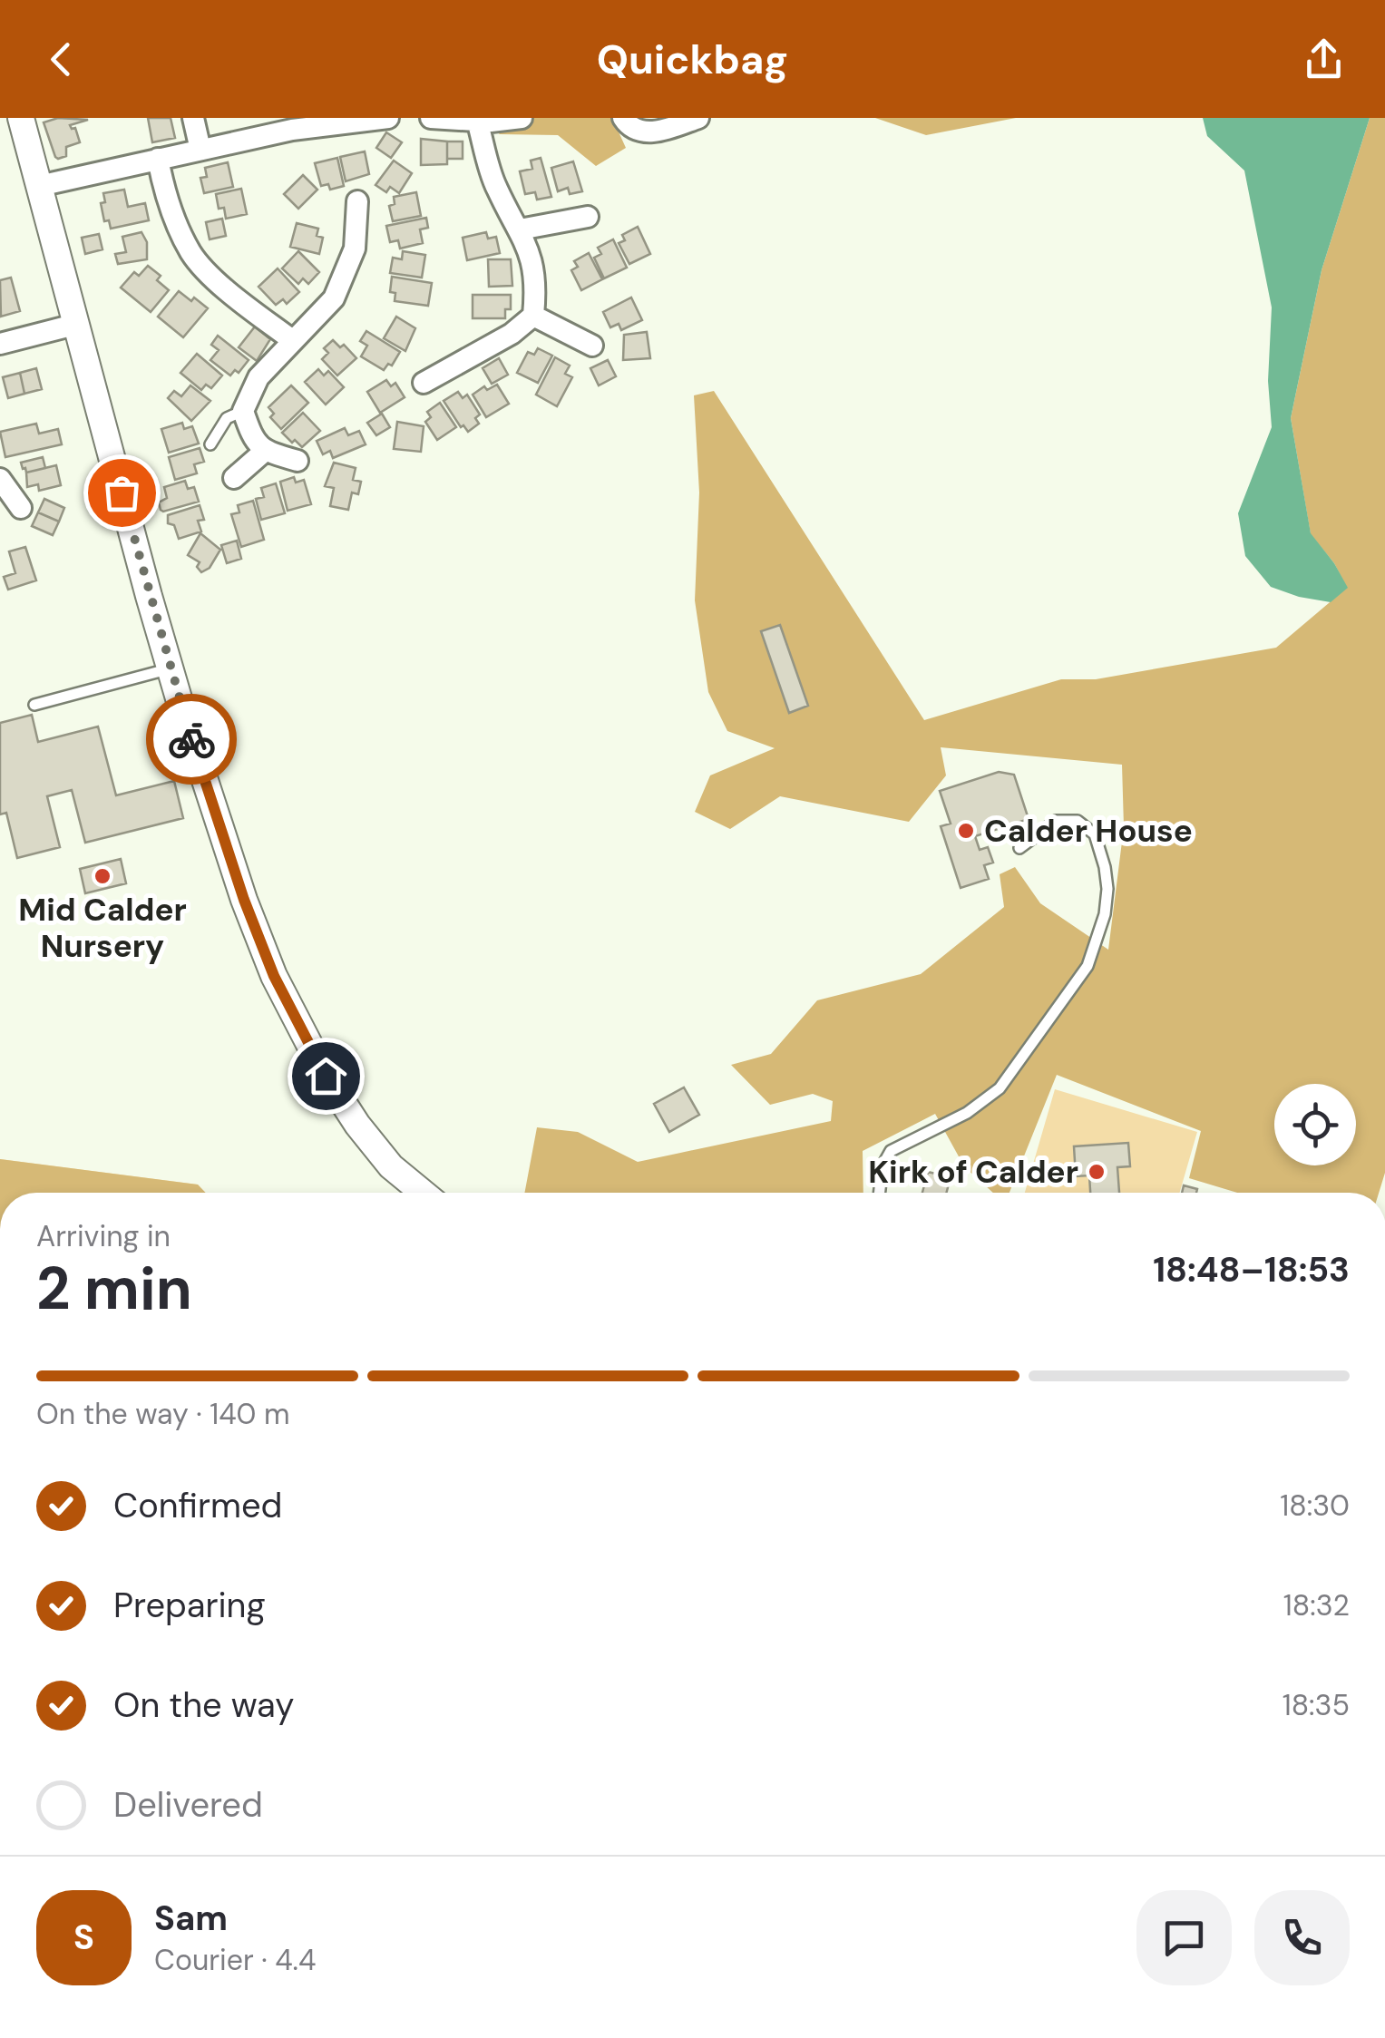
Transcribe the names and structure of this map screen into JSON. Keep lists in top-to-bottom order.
{
  "places": ["Calder House", "Mid Calder Nursery", "Kirk of Calder"],
  "page": {
    "header": "Quickbag",
    "heading": ["2 min", "Arriving in", "18:48–18:53"],
    "panel": ["Sam", "Courier · 4.4"],
    "bar": "On the way · 140 m",
    "list": [
      ["Confirmed", "18:30"],
      ["Preparing", "18:32"],
      ["On the way", "18:35"],
      "Delivered"
    ],
    "round": "S"
  }
}
